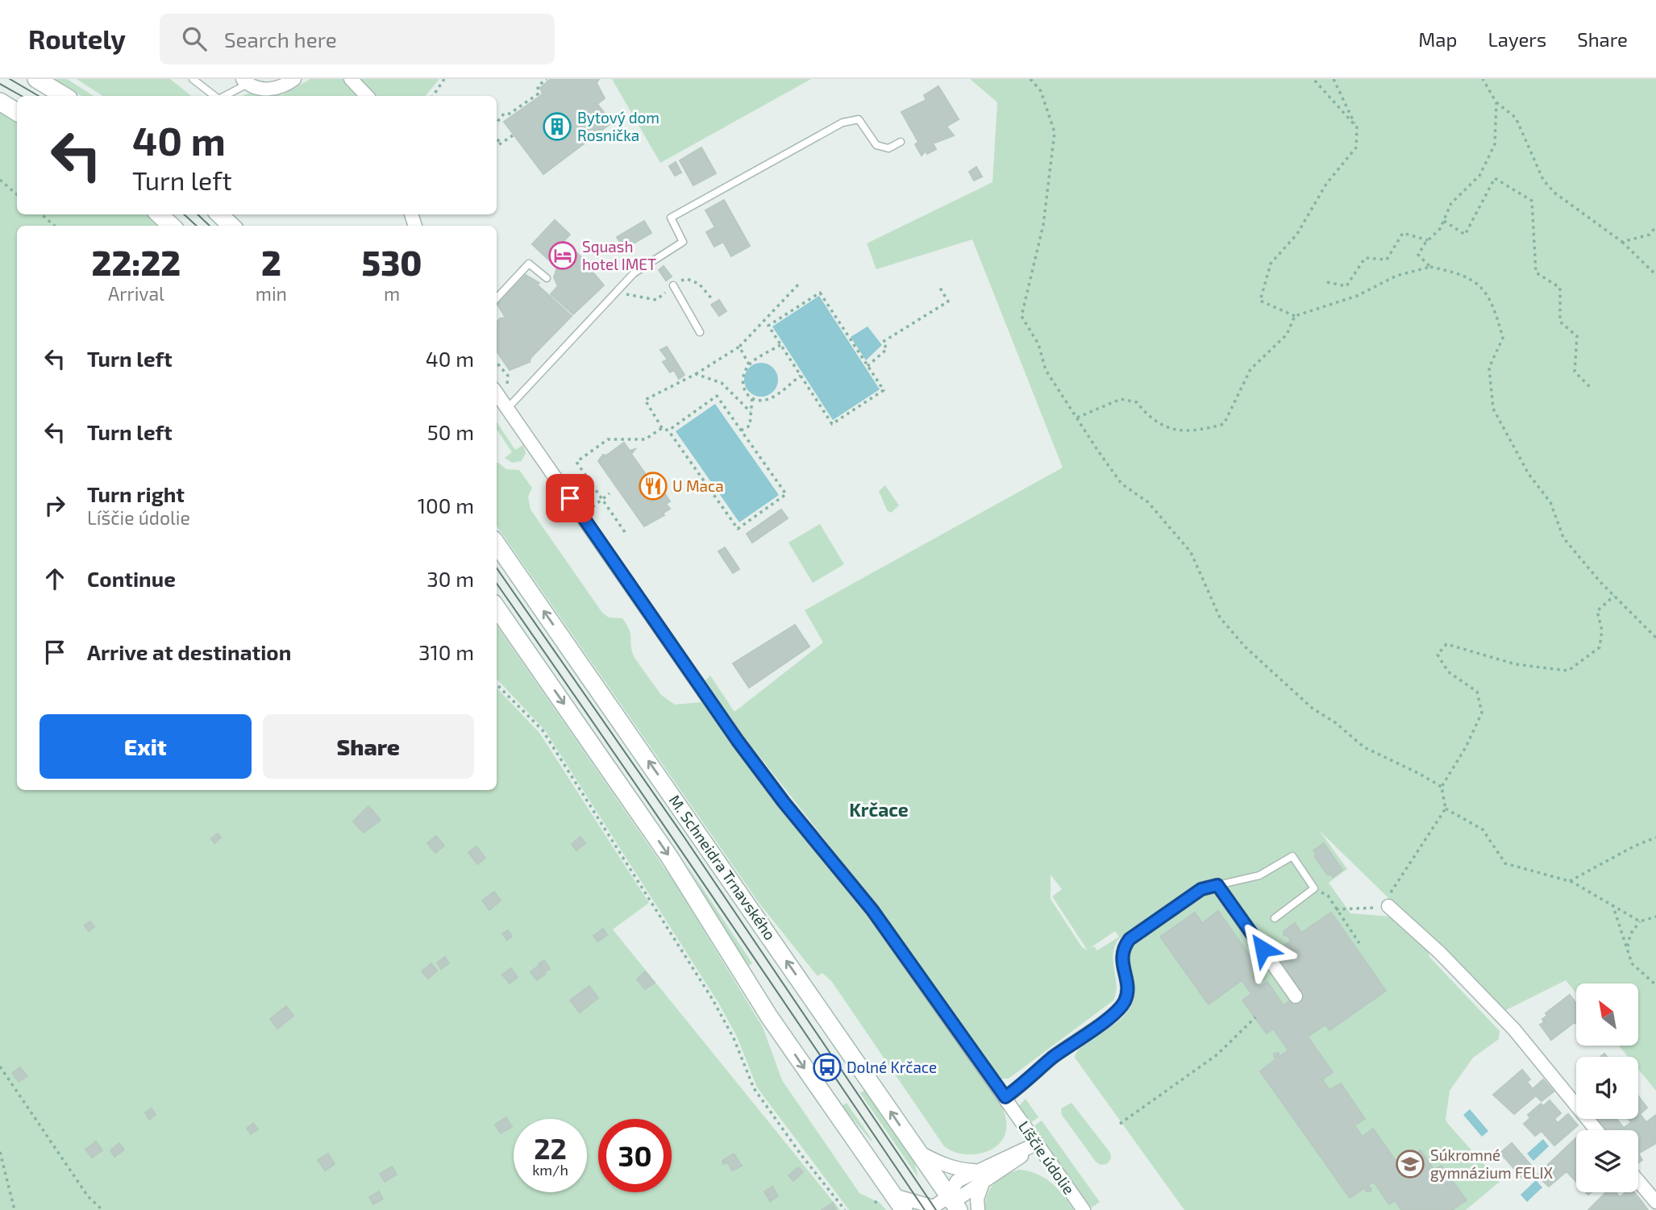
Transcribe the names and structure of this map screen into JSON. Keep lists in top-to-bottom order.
{
  "streets": {
    "main road": ["M. Schneidra Trnavského"],
    "street": ["Líščie údolie"]
  },
  "districts": ["Krčace"],
  "places": {
    "building": ["Bytový dom Rosnička"],
    "hotel": ["Squash hotel IMET"],
    "restaurant": ["U Maca"],
    "bus stop": ["Dolné Krčace"],
    "school or university": ["Súkromné gymnázium FELIX"]
  },
  "north": "top left",
  "page": {
    "header": "Routely",
    "search": "Search here",
    "nav": ["Map", "Layers", "Share"],
    "turn": ["40 m", "Turn left"],
    "eta": [
      "22:22",
      "Arrival",
      "2",
      "min",
      "530",
      "m"
    ],
    "list": [
      {
        "name": "Turn left",
        "value": "40 m"
      },
      {
        "name": "Turn left",
        "value": "50 m"
      },
      {
        "name": "Turn right",
        "note": "Líščie údolie",
        "value": "100 m"
      },
      {
        "name": "Continue",
        "value": "30 m"
      },
      {
        "name": "Arrive at destination",
        "value": "310 m"
      }
    ],
    "buttons": ["Exit", "Share"],
    "speed": "22 km/h",
    "limit": "30"
  }
}
